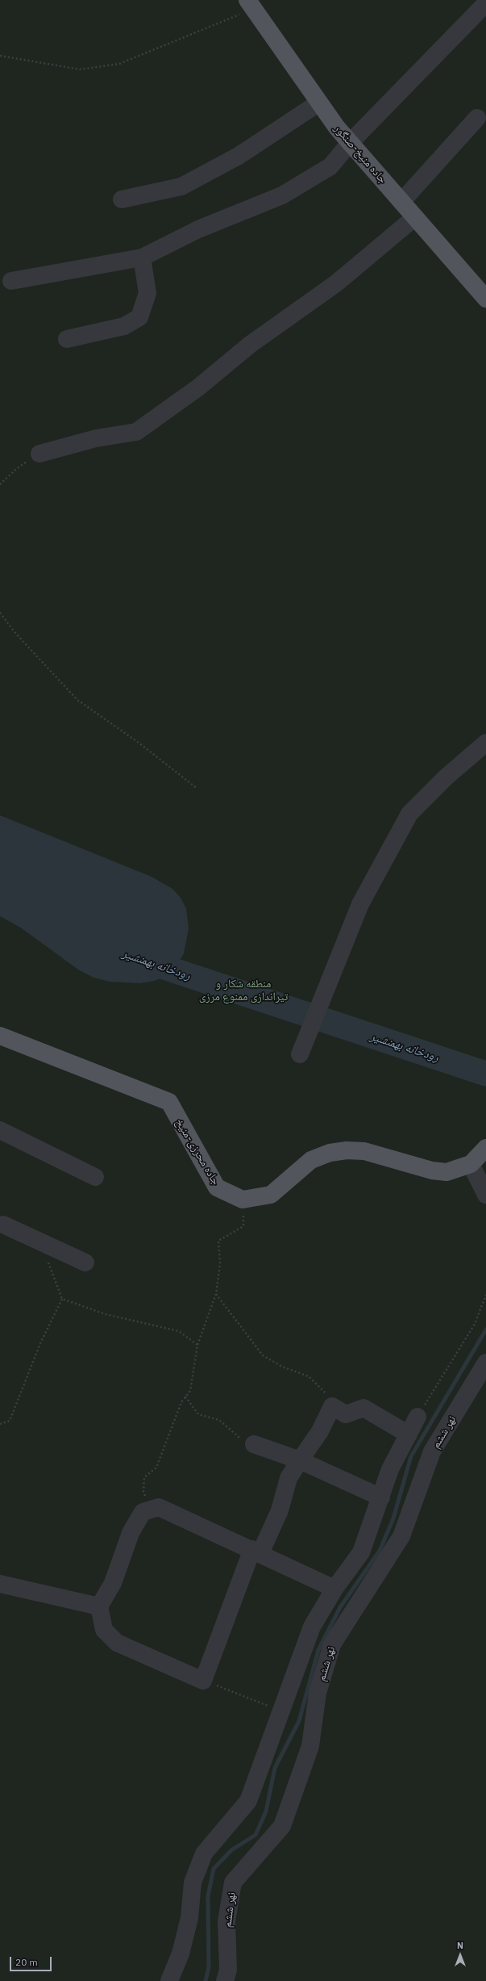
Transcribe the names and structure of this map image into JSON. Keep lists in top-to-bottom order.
{
  "streets": {
    "main road": ["جاده منیخ-صنگور", "جاده محرزی-منیخ"],
    "street": ["نهر ششم"]
  },
  "water": ["رودخانه بهمنشیر"],
  "parks": ["منطقه شکار و تیراندازی ممنوع مرزی"],
  "scale_bar": "20 m",
  "north": "top"
}
